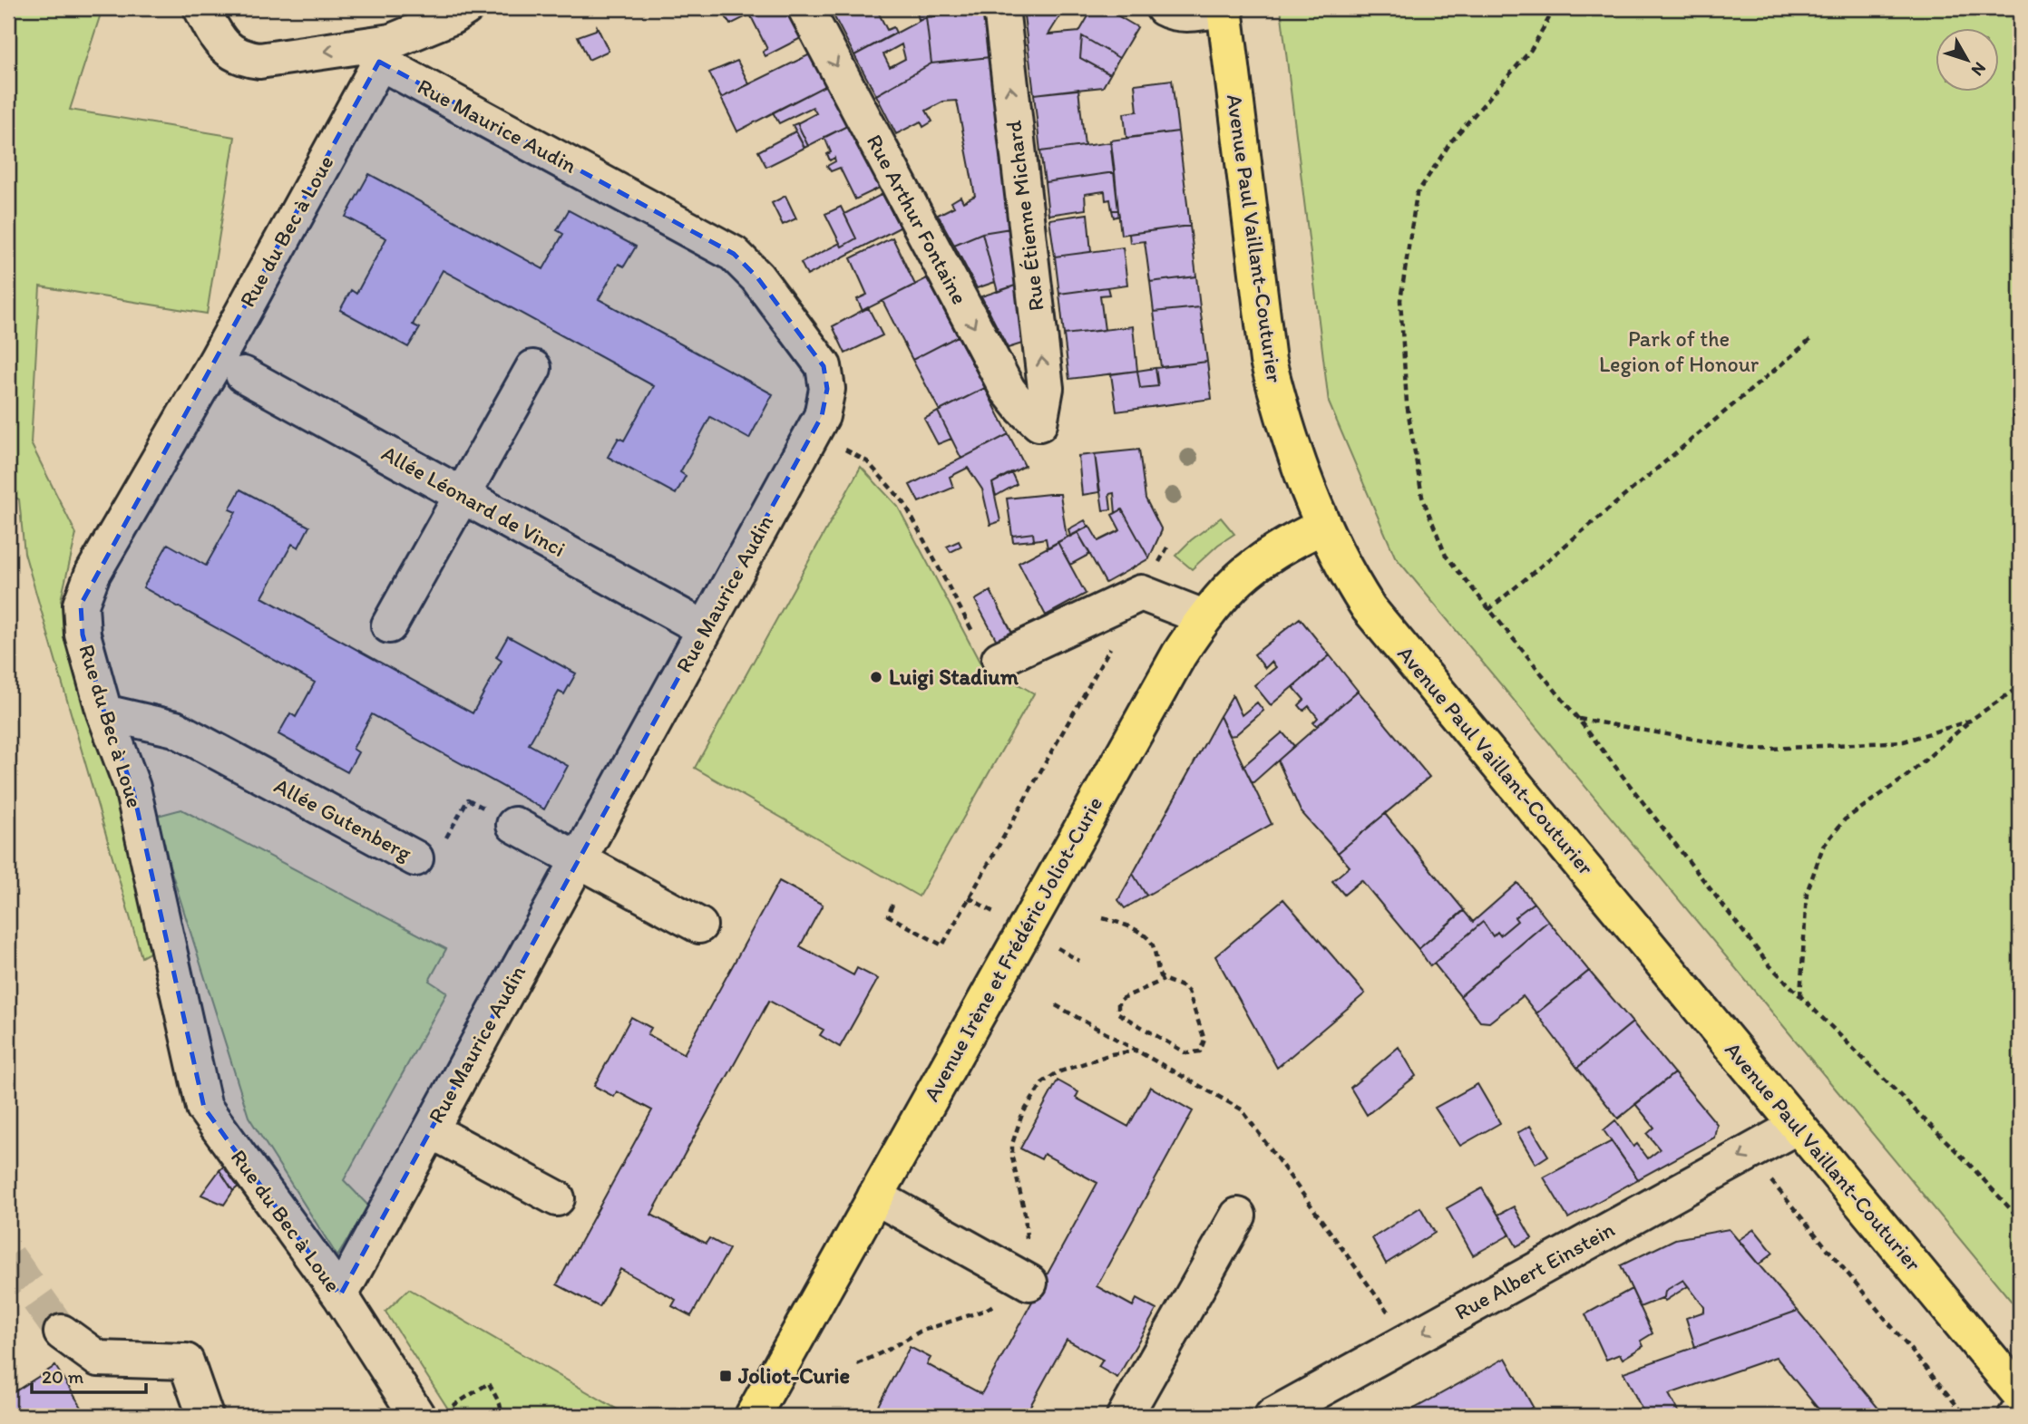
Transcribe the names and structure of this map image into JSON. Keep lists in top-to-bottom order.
{
  "streets": {
    "main road": ["Avenue Paul Vaillant-Couturier", "Avenue Irène et Frédéric Joliot-Curie"],
    "street": [
      "Rue Maurice Audin",
      "Rue Étienne Michard",
      "Rue Arthur Fontaine",
      "Rue du Bec à Loue",
      "Allée Léonard de Vinci",
      "Allée Gutenberg",
      "Rue Albert Einstein"
    ]
  },
  "crossings": [
    ["Rue Maurice Audin", "Rue du Bec à Loue"],
    ["Rue Maurice Audin", "Allée Léonard de Vinci"],
    ["Rue Étienne Michard", "Rue Arthur Fontaine"],
    ["Rue du Bec à Loue", "Allée Gutenberg"],
    ["Avenue Paul Vaillant-Couturier", "Avenue Irène et Frédéric Joliot-Curie"],
    ["Avenue Paul Vaillant-Couturier", "Rue Albert Einstein"]
  ],
  "one_way": ["Rue Étienne Michard", "Rue Arthur Fontaine", "Rue Albert Einstein"],
  "parks": ["Park of the Legion of Honour"],
  "places": {
    "other": ["Luigi Stadium"],
    "transit": ["Joliot-Curie"]
  },
  "scale_bar": "20 m",
  "north": "bottom right"
}
